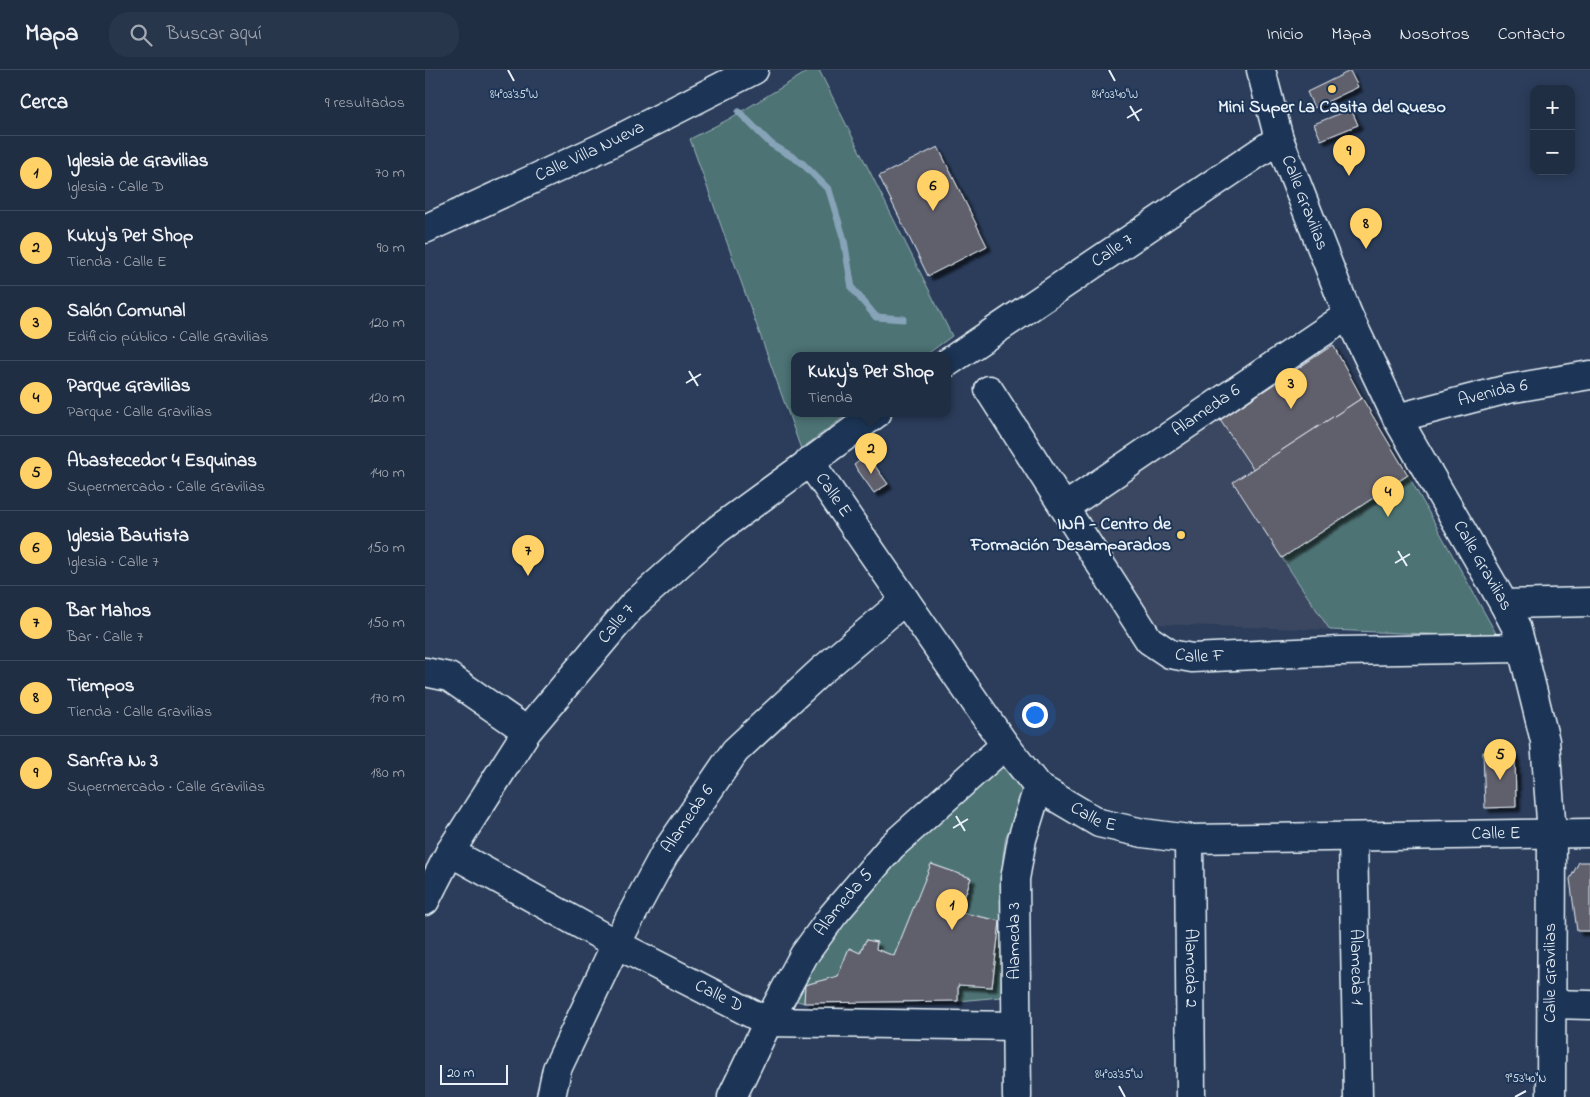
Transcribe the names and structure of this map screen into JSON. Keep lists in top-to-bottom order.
{
  "streets": {
    "street": [
      "Calle Villa Nueva",
      "Calle Gravilias",
      "Calle 7",
      "Avenida 6",
      "Alameda 6",
      "Calle E",
      "Calle F",
      "Alameda 5",
      "Alameda 3",
      "Alameda 1",
      "Alameda 2",
      "Calle D"
    ]
  },
  "crossings": [
    ["Calle Gravilias", "Calle 7"],
    ["Calle Gravilias", "Avenida 6"],
    ["Calle Gravilias", "Alameda 6"],
    ["Calle Gravilias", "Calle E"],
    ["Calle Gravilias", "Calle F"],
    ["Calle 7", "Calle E"],
    ["Calle 7", "Calle D"],
    ["Alameda 6", "Calle E"],
    ["Alameda 6", "Calle F"],
    ["Alameda 6", "Calle D"],
    ["Calle E", "Alameda 5"],
    ["Calle E", "Alameda 3"],
    ["Calle E", "Alameda 1"],
    ["Calle E", "Alameda 2"],
    ["Alameda 5", "Calle D"],
    ["Alameda 3", "Calle D"]
  ],
  "places": ["Mini Super La Casita del Queso", "INA - Centro de Formación Desamparados"],
  "scale_bar": "20 m",
  "page": {
    "header": "Mapa",
    "search": "Buscar aquí",
    "nav": [
      "Inicio",
      "Mapa",
      "Nosotros",
      "Contacto"
    ],
    "heading": ["Cerca", "9 resultados"],
    "map_buttons": ["+", "−"],
    "list": [
      {
        "mark": "1",
        "name": "Iglesia de Gravilias",
        "note": "Iglesia · Calle D",
        "value": "70 m"
      },
      {
        "mark": "2",
        "name": "Kuky's Pet Shop",
        "note": "Tienda · Calle E",
        "value": "90 m"
      },
      {
        "mark": "3",
        "name": "Salón Comunal",
        "note": "Edificio público · Calle Gravilias",
        "value": "120 m"
      },
      {
        "mark": "4",
        "name": "Parque Gravilias",
        "note": "Parque · Calle Gravilias",
        "value": "120 m"
      },
      {
        "mark": "5",
        "name": "Abastecedor 4 Esquinas",
        "note": "Supermercado · Calle Gravilias",
        "value": "140 m"
      },
      {
        "mark": "6",
        "name": "Iglesia Bautista",
        "note": "Iglesia · Calle 7",
        "value": "150 m"
      },
      {
        "mark": "7",
        "name": "Bar Mahos",
        "note": "Bar · Calle 7",
        "value": "150 m"
      },
      {
        "mark": "8",
        "name": "Tiempos",
        "note": "Tienda · Calle Gravilias",
        "value": "170 m"
      },
      {
        "mark": "9",
        "name": "Sanfra Nº 3",
        "note": "Supermercado · Calle Gravilias",
        "value": "180 m"
      }
    ],
    "pins": [
      "9",
      "6",
      "8",
      "3",
      "2",
      "4",
      "7",
      "5",
      "1"
    ],
    "popup": ["Kuky's Pet Shop", "Tienda"],
    "scale": "20 m"
  },
  "coordinates": ["84°03'35\"W", "84°03'40\"W", "9°53'40\"N"]
}
